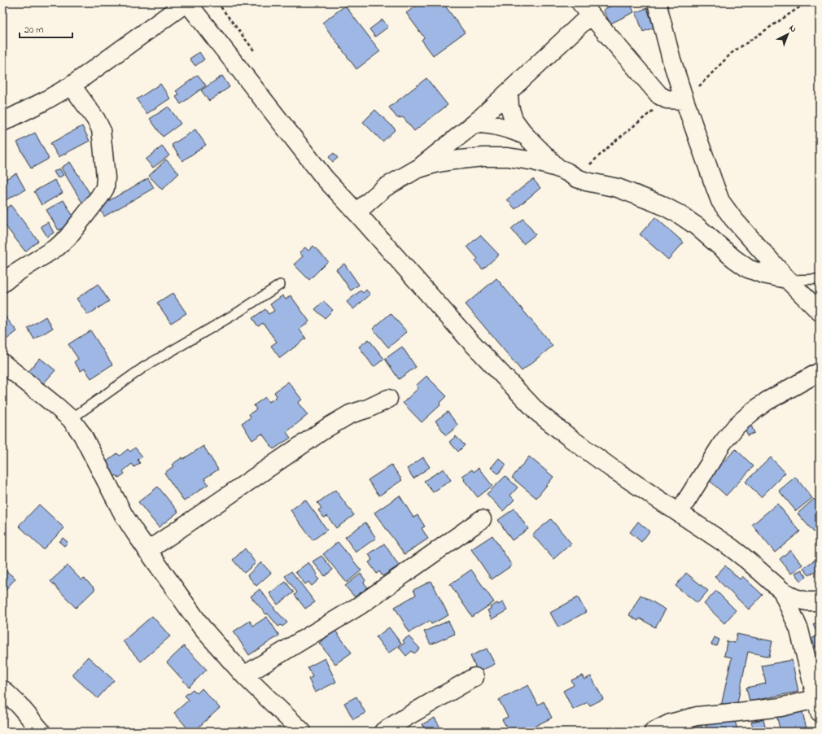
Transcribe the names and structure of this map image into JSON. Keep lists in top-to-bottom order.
{
  "scale_bar": "20 m",
  "north": "top right"
}
